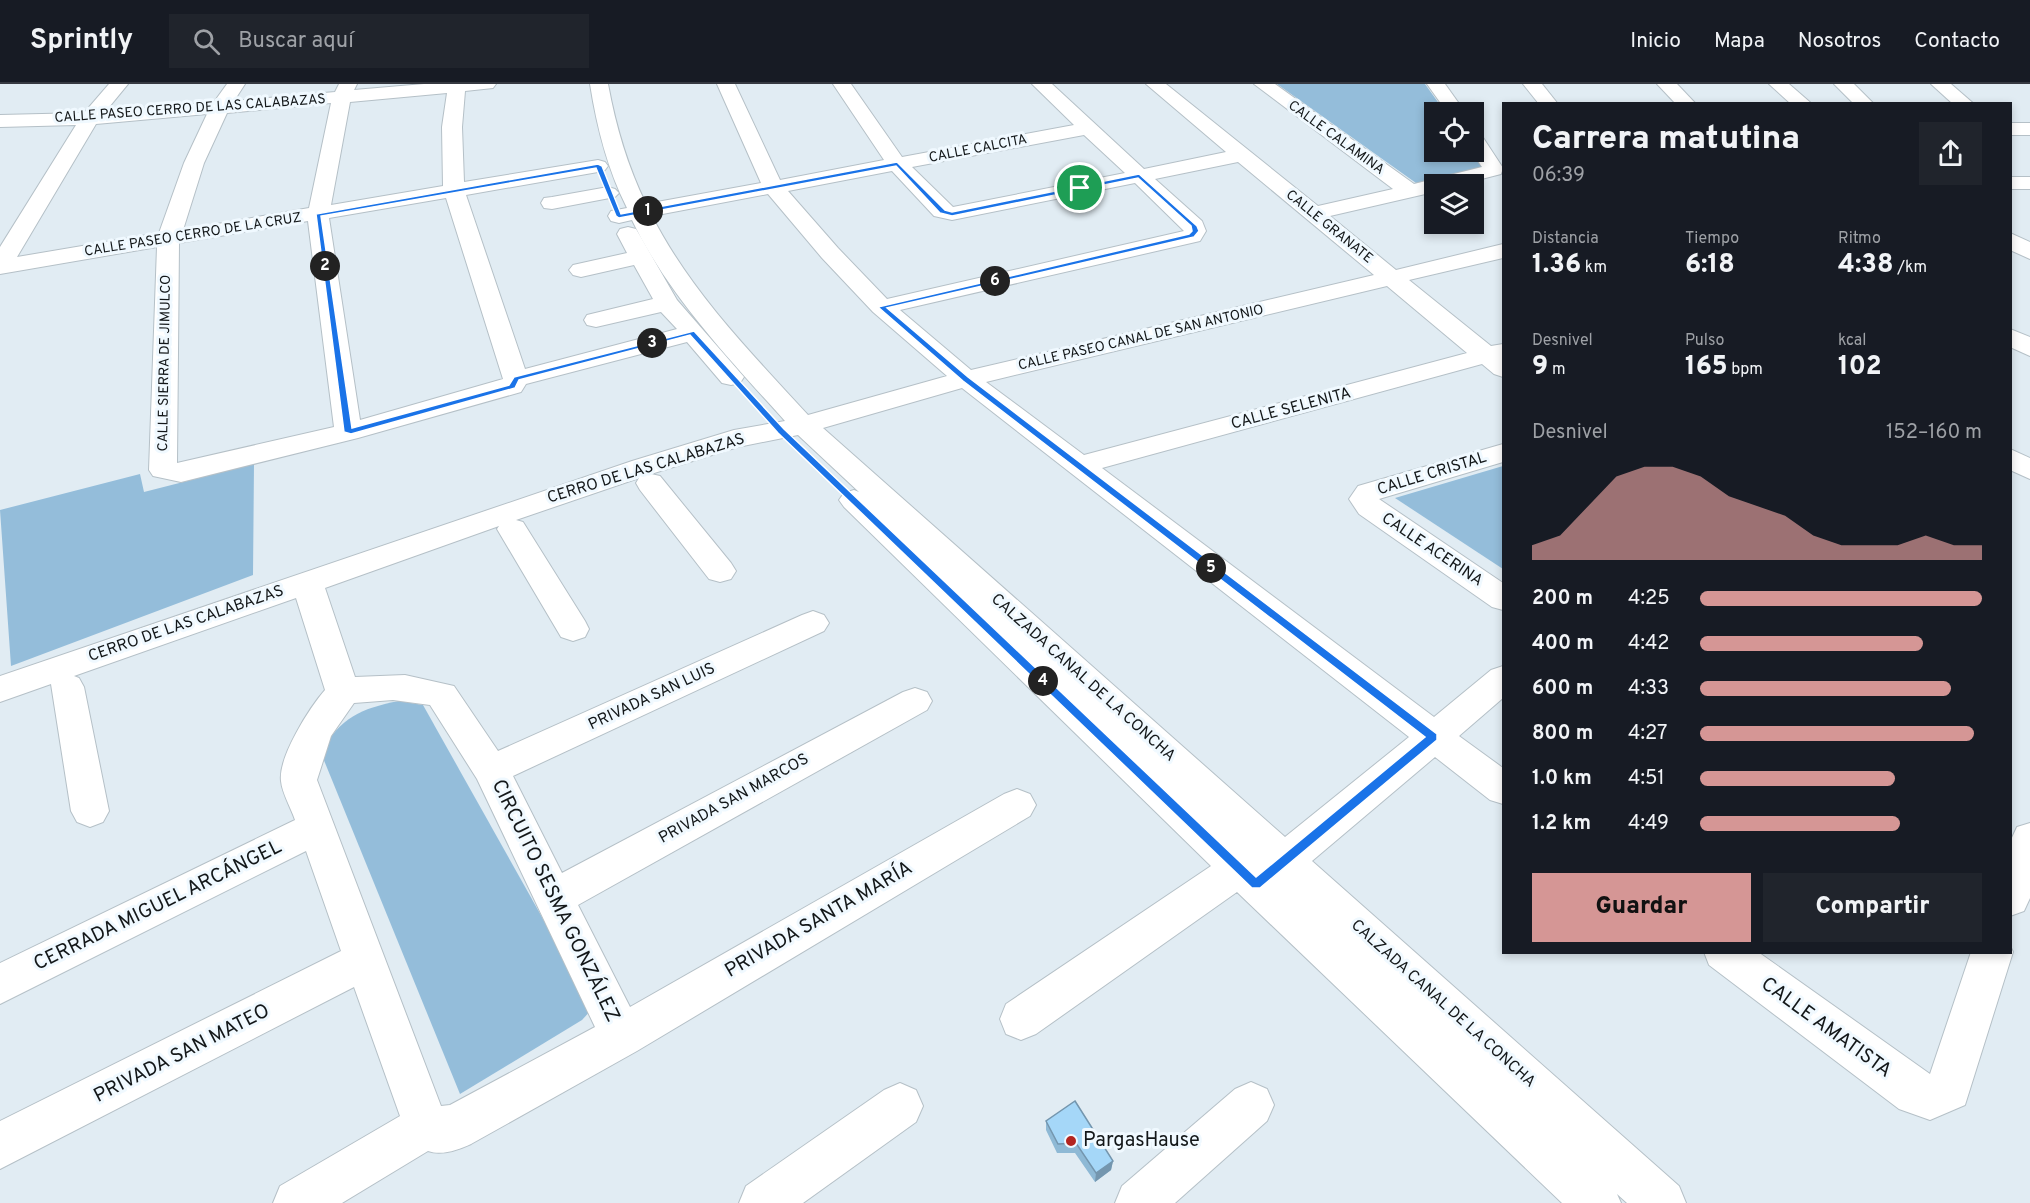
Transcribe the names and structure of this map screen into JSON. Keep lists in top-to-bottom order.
{
  "streets": {
    "street": [
      "CALLE PASEO CERRO DE LAS CALABAZAS",
      "CALLE CALAMINA",
      "CALLE CALCITA",
      "CALLE GRANATE",
      "CALLE PASEO CERRO DE LA CRUZ",
      "CALLE PASEO CANAL DE SAN ANTONIO",
      "CALLE SIERRA DE JIMULCO",
      "CALLE SELENITA",
      "CERRO DE LAS CALABAZAS",
      "CALLE CRISTAL",
      "CALLE ACERINA",
      "CALZADA CANAL DE LA CONCHA",
      "PRIVADA SAN LUIS",
      "PRIVADA SAN MARCOS",
      "CIRCUITO SESMA GONZÁLEZ",
      "CERRADA MIGUEL ARCÁNGEL",
      "PRIVADA SANTA MARÍA",
      "CALLE AMATISTA",
      "PRIVADA SAN MATEO"
    ]
  },
  "crossings": [
    ["CALLE PASEO CERRO DE LAS CALABAZAS", "CALLE SIERRA DE JIMULCO"],
    ["CALLE CALCITA", "CALZADA CANAL DE LA CONCHA"],
    ["CALLE GRANATE", "CALLE PASEO CANAL DE SAN ANTONIO"],
    ["CALLE GRANATE", "CALLE SELENITA"],
    ["CALLE PASEO CERRO DE LA CRUZ", "CALLE SIERRA DE JIMULCO"],
    ["CALLE PASEO CERRO DE LA CRUZ", "CALZADA CANAL DE LA CONCHA"],
    ["CALLE PASEO CANAL DE SAN ANTONIO", "CERRO DE LAS CALABAZAS"],
    ["CALLE PASEO CANAL DE SAN ANTONIO", "CALZADA CANAL DE LA CONCHA"],
    ["CERRO DE LAS CALABAZAS", "CALZADA CANAL DE LA CONCHA"],
    ["CALLE CRISTAL", "CALLE ACERINA"],
    ["PRIVADA SAN LUIS", "CIRCUITO SESMA GONZÁLEZ"],
    ["PRIVADA SAN MARCOS", "CIRCUITO SESMA GONZÁLEZ"],
    ["CIRCUITO SESMA GONZÁLEZ", "PRIVADA SANTA MARÍA"]
  ],
  "places": ["PargasHause"],
  "page": {
    "header": "Sprintly",
    "search": "Buscar aquí",
    "nav": [
      "Inicio",
      "Mapa",
      "Nosotros",
      "Contacto"
    ],
    "heading": ["Carrera matutina", "06:39"],
    "pins": [
      "1",
      "2",
      "6",
      "3",
      "5",
      "4"
    ],
    "stats": [
      ["Distancia", "1.36 km"],
      ["Tiempo", "6:18"],
      ["Ritmo", "4:38 /km"],
      ["Desnivel", "9 m"],
      ["Pulso", "165 bpm"],
      ["kcal", "102"]
    ],
    "chart": ["Desnivel", "152–160 m"],
    "list": [
      {
        "name": "200 m",
        "note": "4:25"
      },
      {
        "name": "400 m",
        "note": "4:42"
      },
      {
        "name": "600 m",
        "note": "4:33"
      },
      {
        "name": "800 m",
        "note": "4:27"
      },
      {
        "name": "1.0 km",
        "note": "4:51"
      },
      {
        "name": "1.2 km",
        "note": "4:49"
      }
    ],
    "buttons": ["Guardar", "Compartir"]
  }
}
